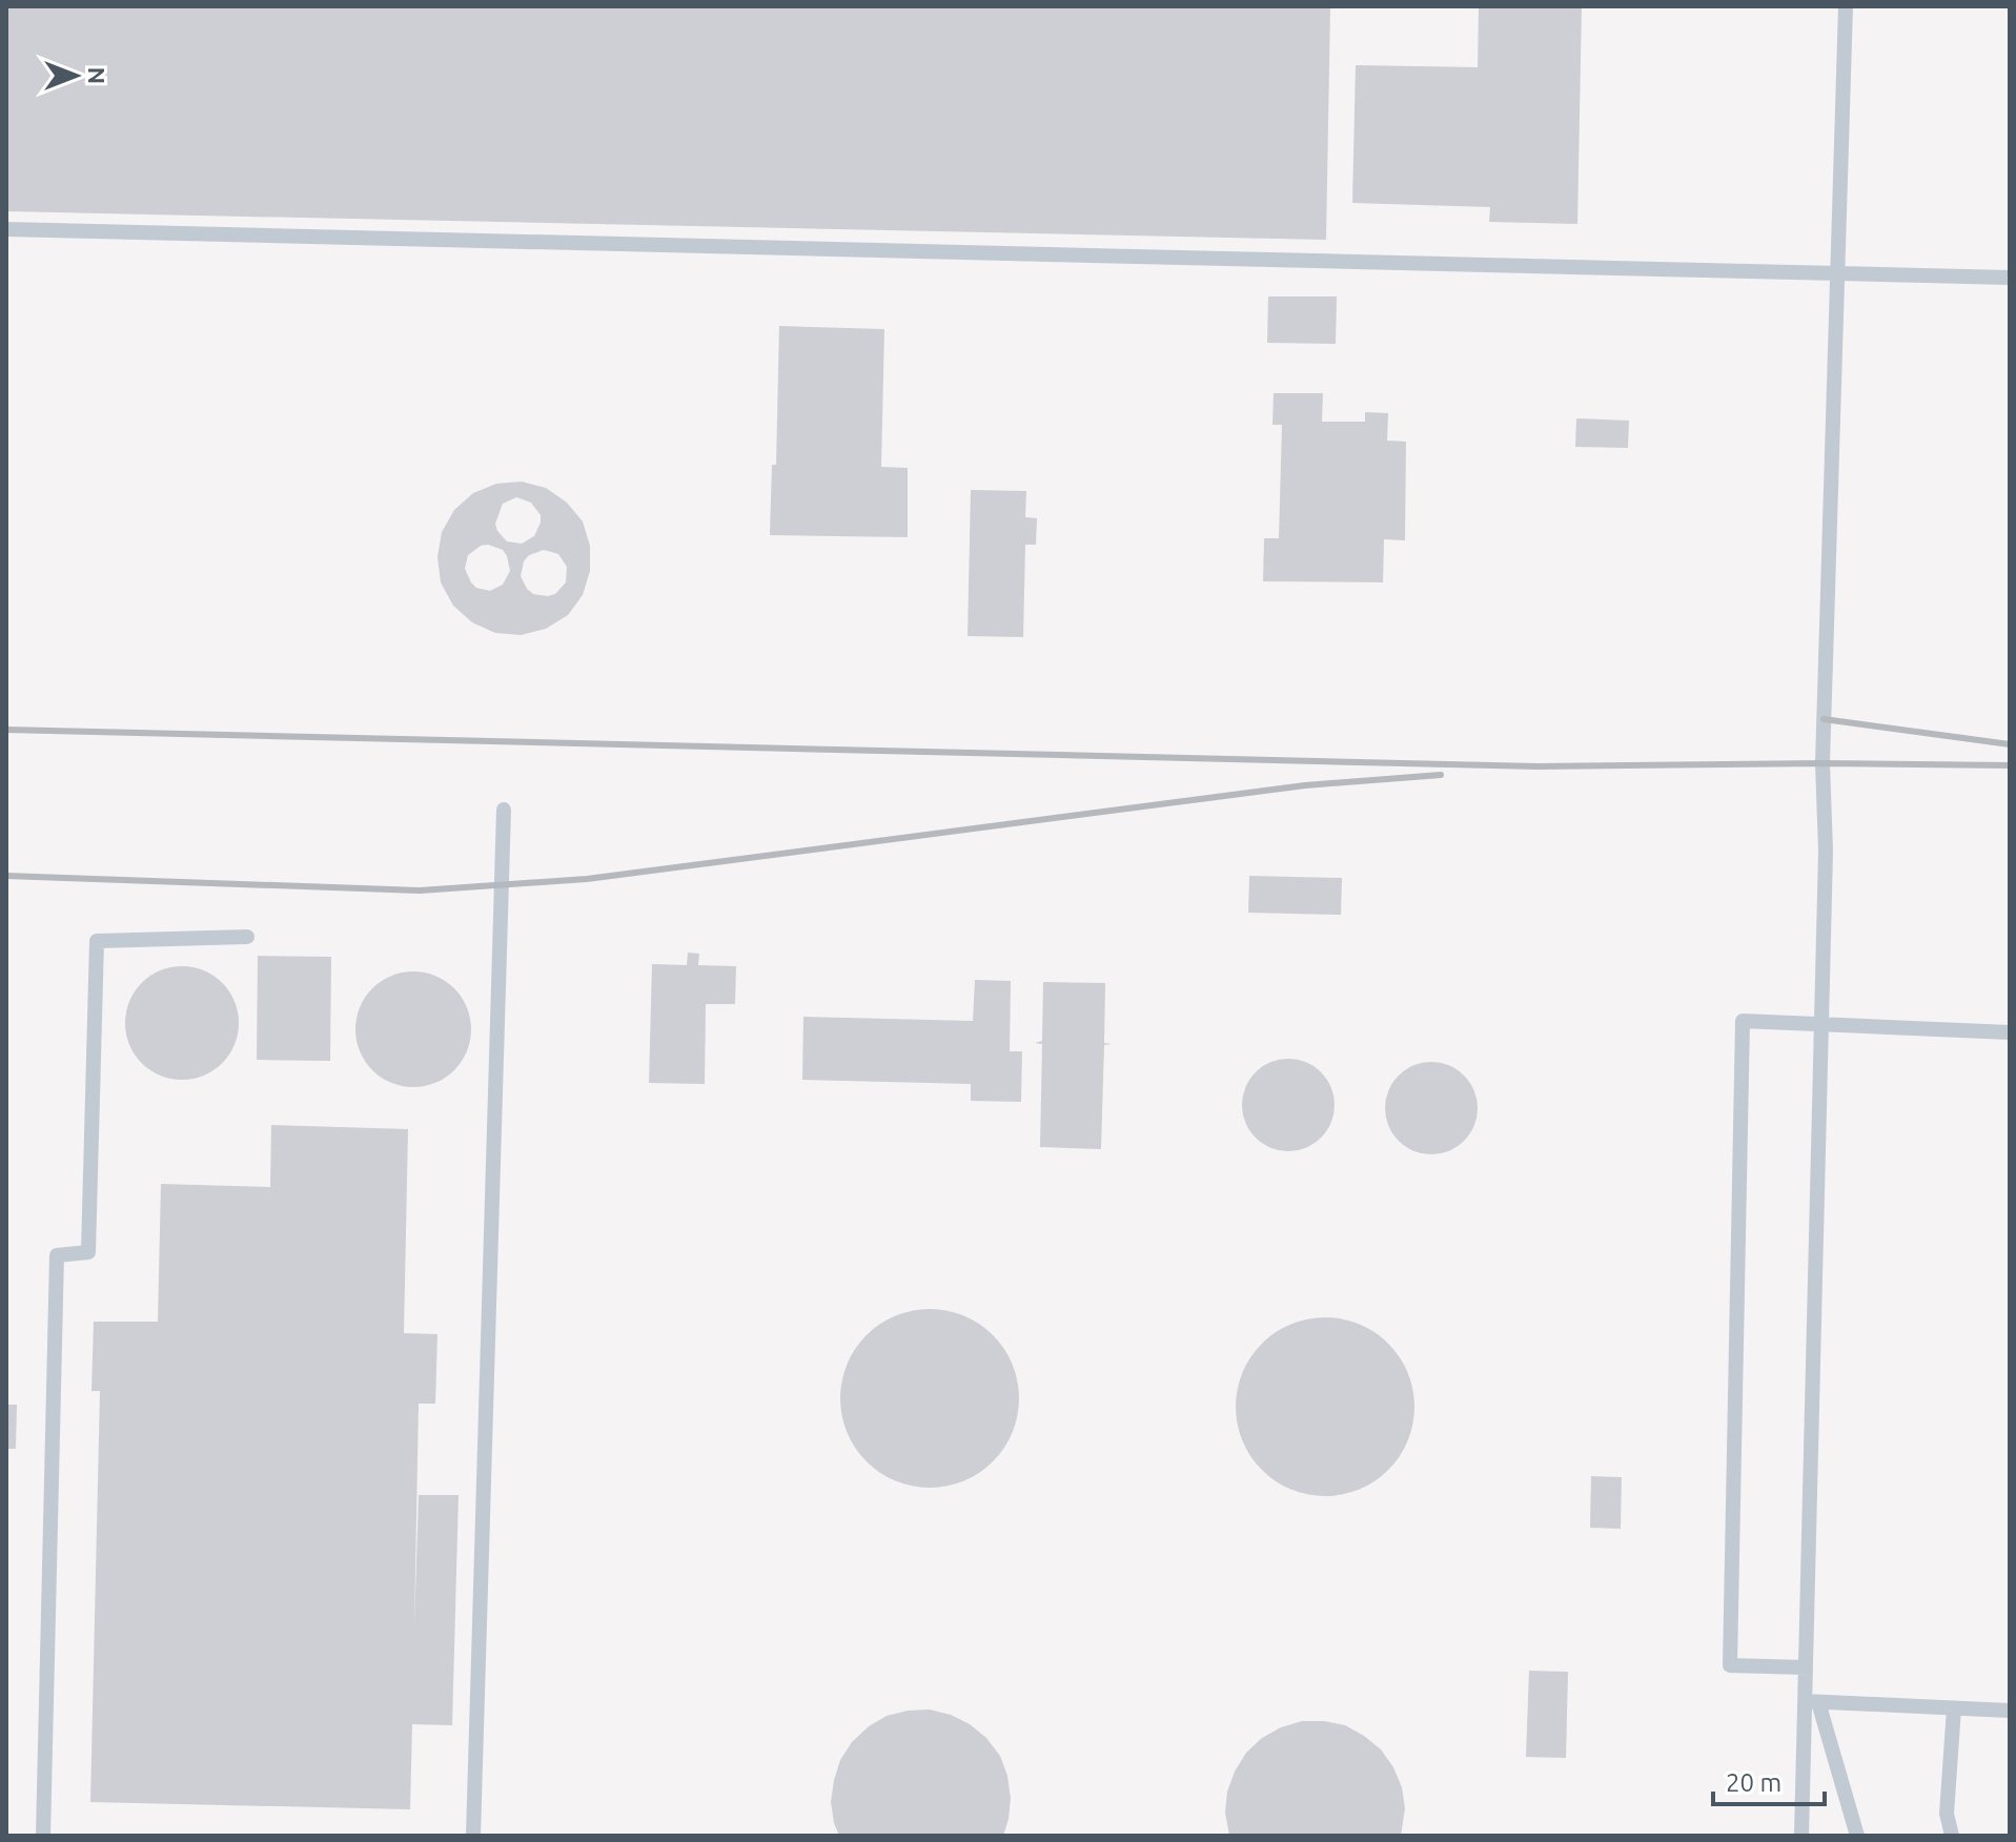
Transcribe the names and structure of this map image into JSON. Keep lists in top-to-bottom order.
{
  "scale_bar": "20 m",
  "north": "right"
}
